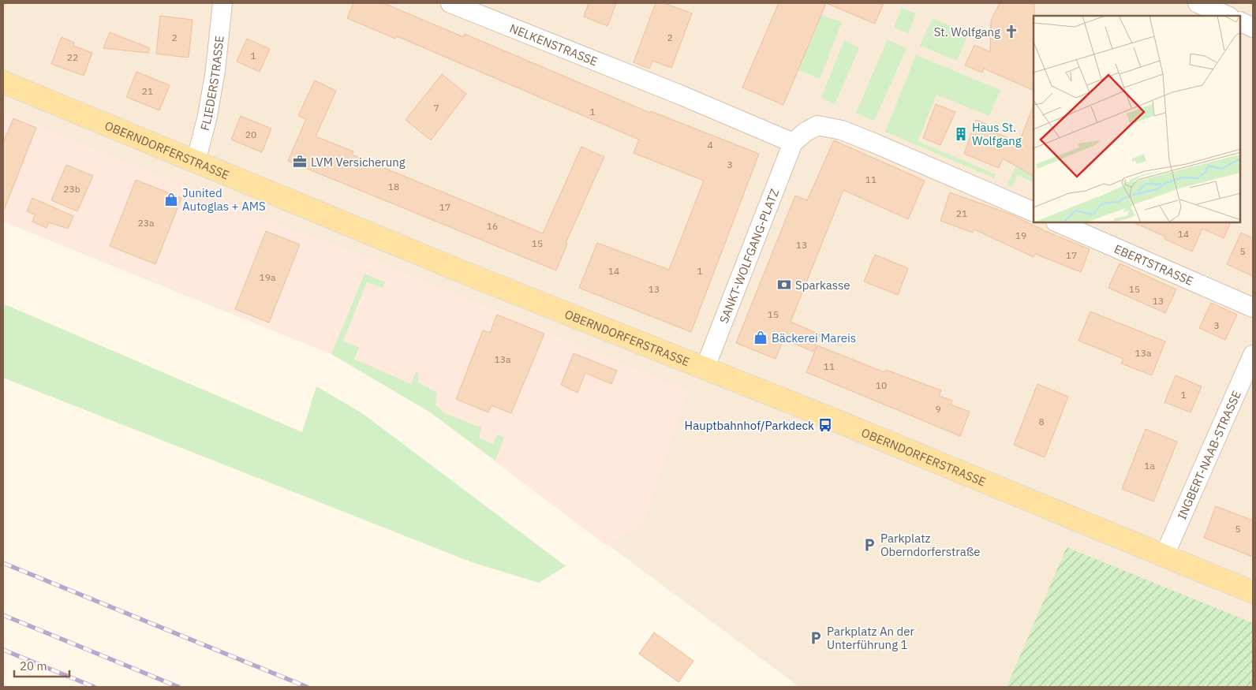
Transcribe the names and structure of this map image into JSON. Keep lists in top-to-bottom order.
{
  "streets": {
    "main road": ["OBERNDORFERSTRASSE"],
    "street": [
      "NELKENSTRASSE",
      "FLIEDERSTRASSE",
      "SANKT-WOLFGANG-PLATZ",
      "EBERTSTRASSE",
      "INGBERT-NAAB-STRASSE"
    ]
  },
  "crossings": [
    ["NELKENSTRASSE", "SANKT-WOLFGANG-PLATZ"],
    ["FLIEDERSTRASSE", "OBERNDORFERSTRASSE"],
    ["OBERNDORFERSTRASSE", "SANKT-WOLFGANG-PLATZ"],
    ["OBERNDORFERSTRASSE", "INGBERT-NAAB-STRASSE"]
  ],
  "places": {
    "church": ["St. Wolfgang"],
    "building": ["Haus St. Wolfgang"],
    "office": ["LVM Versicherung"],
    "shop": ["Junited Autoglas + AMS", "Bäckerei Mareis"],
    "bank": ["Sparkasse"],
    "bus stop": ["Hauptbahnhof/Parkdeck"],
    "parking": ["Parkplatz Oberndorferstraße", "Parkplatz An der Unterführung 1"]
  },
  "house_numbers": [
    "2",
    "2",
    "1",
    "22",
    "21",
    "7",
    "1",
    "20",
    "4",
    "3",
    "11",
    "18",
    "23b",
    "17",
    "21",
    "23a",
    "16",
    "14",
    "19",
    "15",
    "13",
    "5",
    "17",
    "14",
    "1",
    "19a",
    "13",
    "15",
    "13",
    "15",
    "3",
    "13a",
    "13a",
    "11",
    "10",
    "1",
    "9",
    "8",
    "1a",
    "5"
  ],
  "scale_bar": "20 m"
}
